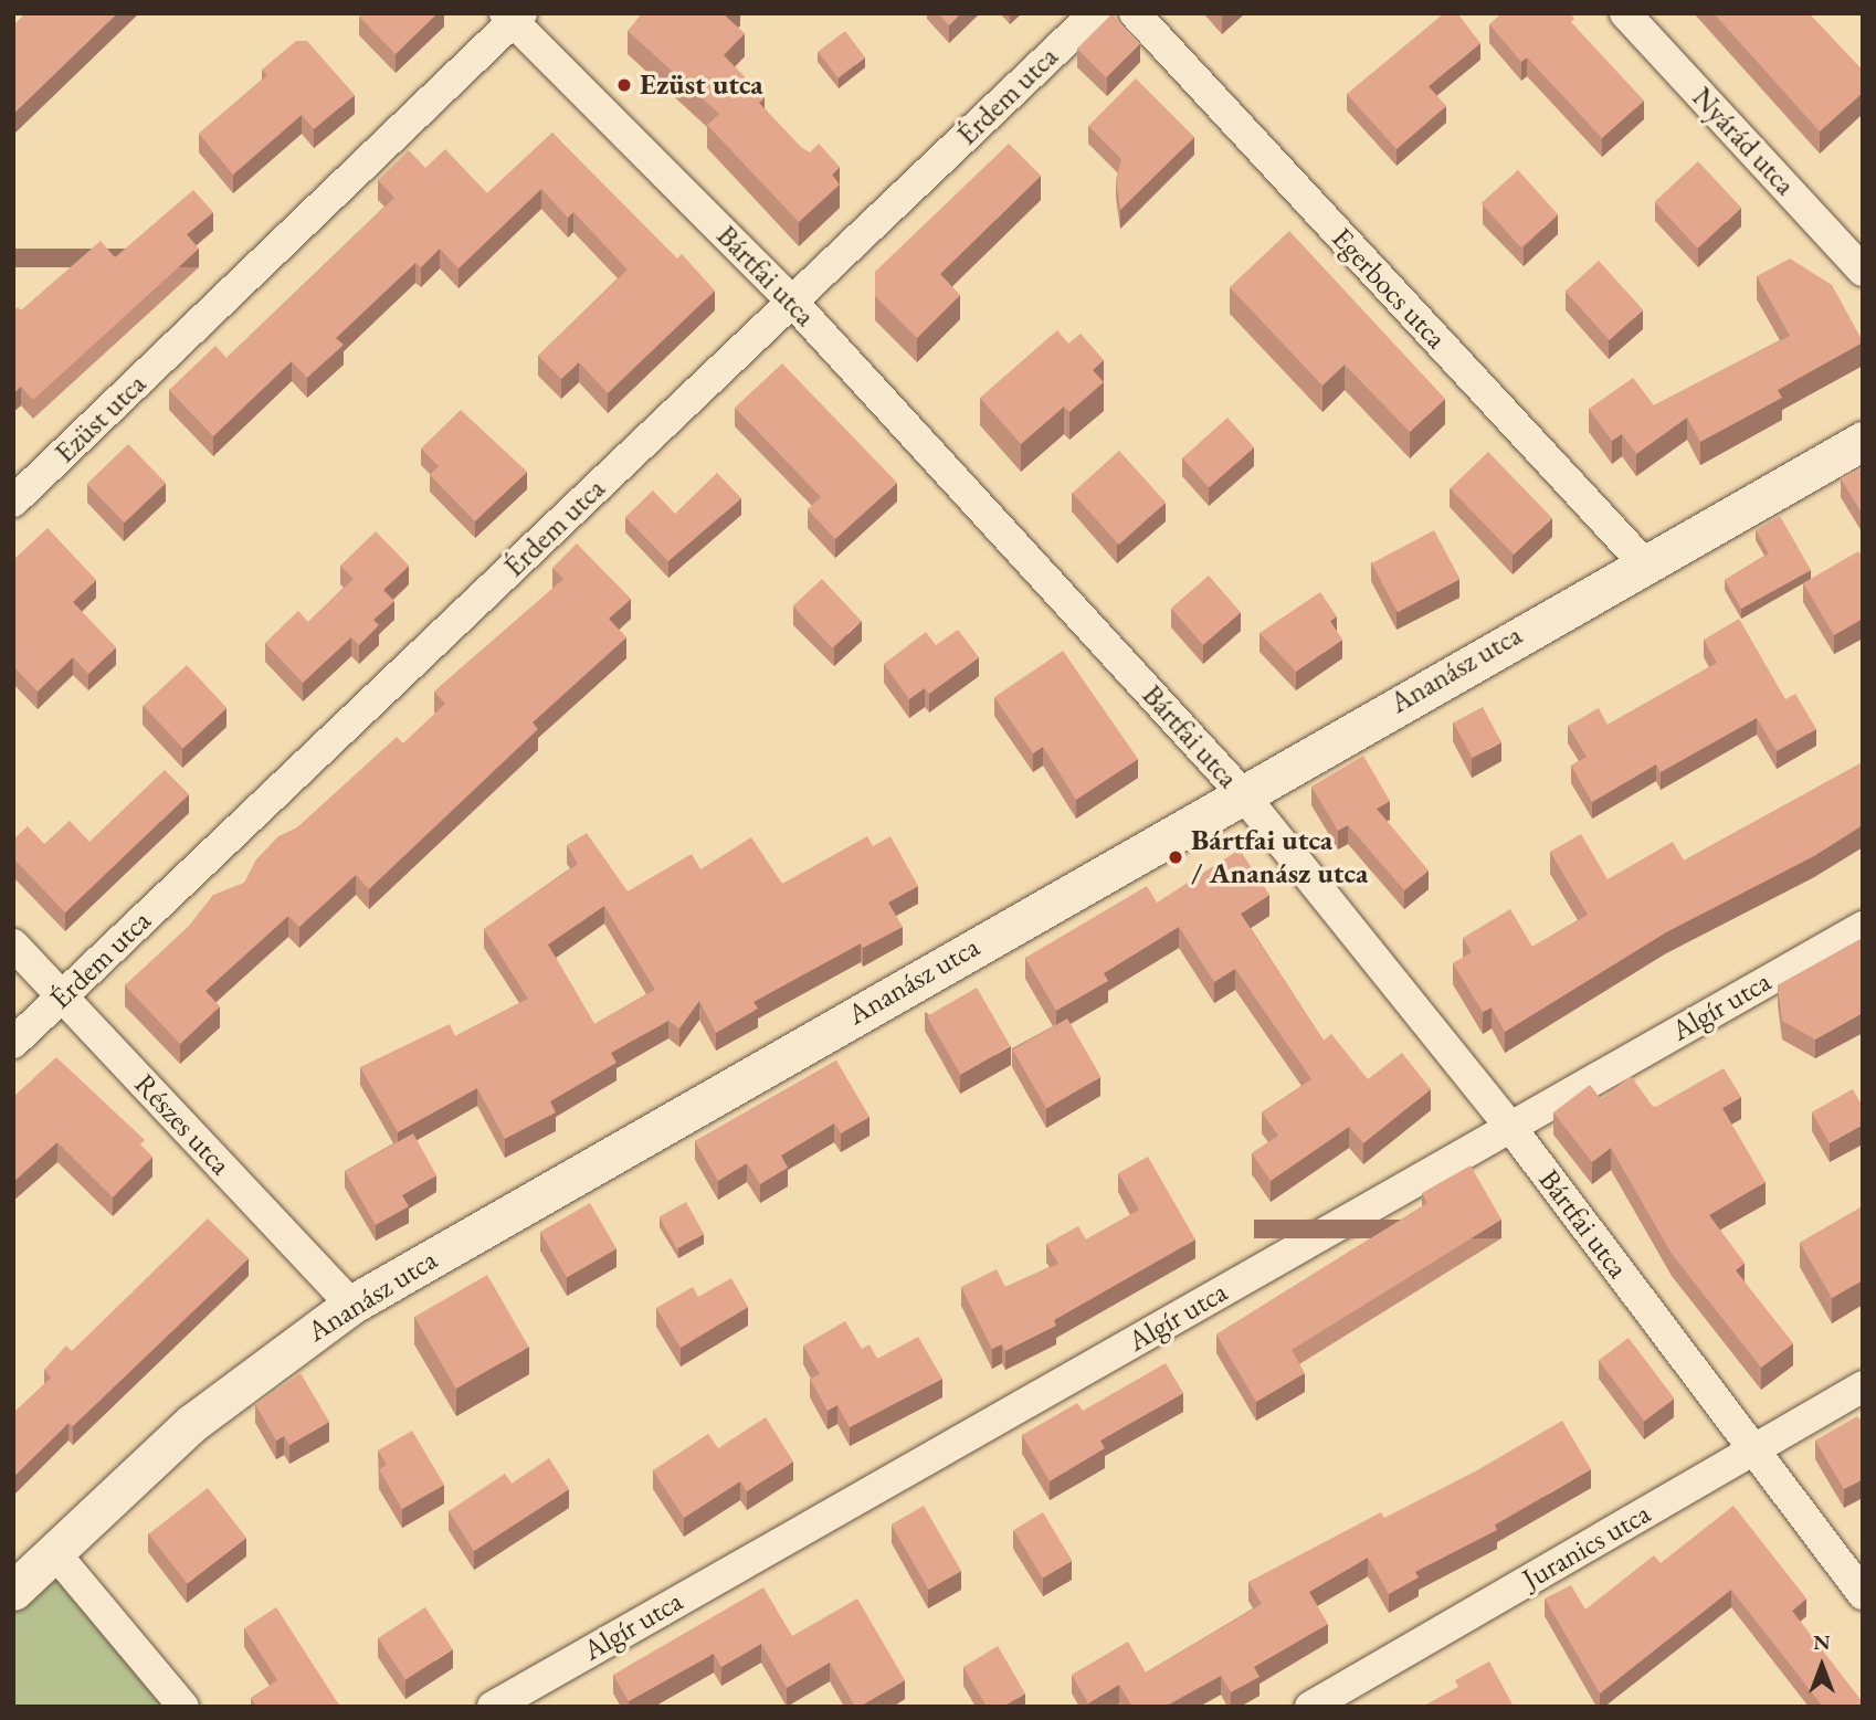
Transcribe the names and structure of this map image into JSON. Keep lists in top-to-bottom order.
{
  "streets": {
    "street": [
      "Érdem utca",
      "Nyárád utca",
      "Bártfai utca",
      "Egerbocs utca",
      "Ezüst utca",
      "Ananász utca",
      "Algír utca",
      "Részes utca",
      "Juranics utca"
    ]
  },
  "crossings": [
    ["Érdem utca", "Bártfai utca"],
    ["Érdem utca", "Részes utca"],
    ["Bártfai utca", "Ezüst utca"],
    ["Bártfai utca", "Ananász utca"],
    ["Bártfai utca", "Algír utca"],
    ["Bártfai utca", "Juranics utca"],
    ["Egerbocs utca", "Ananász utca"],
    ["Ananász utca", "Részes utca"]
  ],
  "places": ["Ezüst utca", "Bártfai utca / Ananász utca"],
  "north": "top"
}
